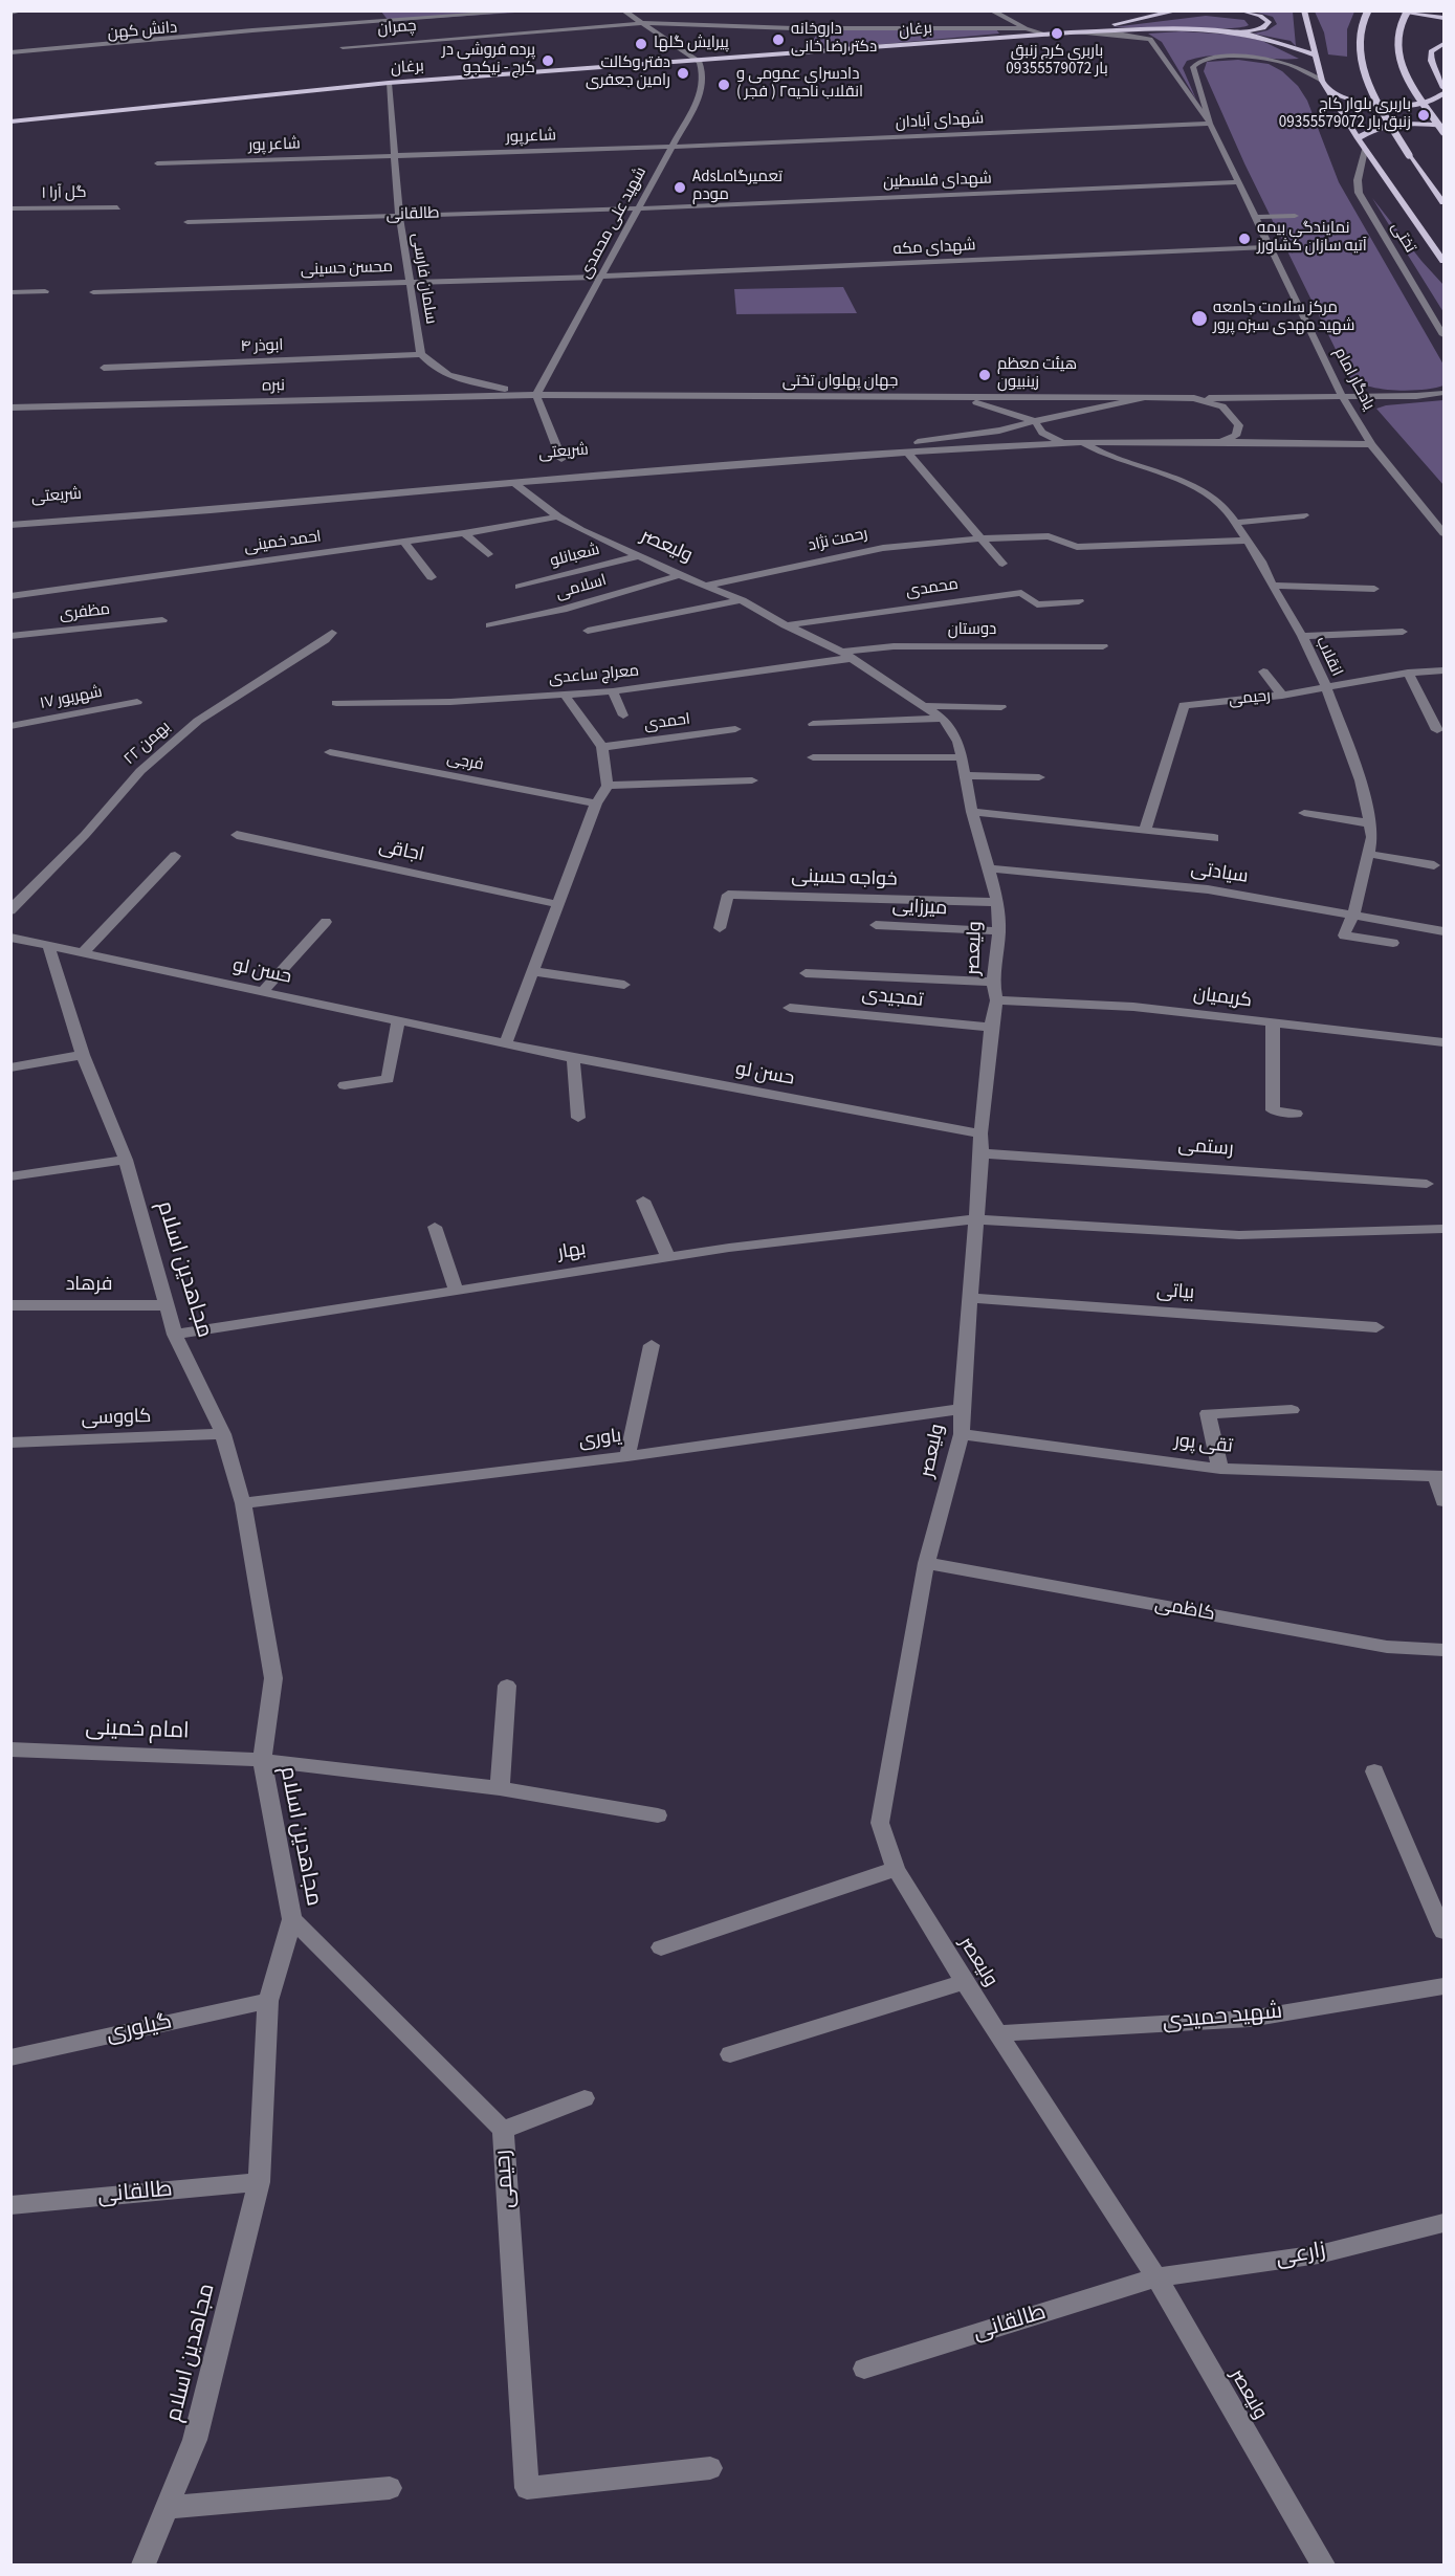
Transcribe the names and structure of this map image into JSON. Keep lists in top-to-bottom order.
{
  "streets": {
    "main road": ["برغان"],
    "street": [
      "چمران",
      "دانش کهن",
      "شهدای آبادان",
      "شاعرپور",
      "شاعر پور",
      "شهدای فلسطین",
      "گل آرا ۱",
      "طالقانی",
      "شهید علی محمدی",
      "تختی",
      "شهدای مکه",
      "محسن حسینی",
      "سلمان فارسی",
      "ابوذر ۴",
      "یادگار امام",
      "جهان پهلوان تختی",
      "نبره",
      "شریعتی",
      "رحمت نژاد",
      "احمد خمینی",
      "ولیعصر",
      "شعبانلو",
      "اسلامی",
      "محمدی",
      "مظفری",
      "دوستان",
      "انقلاب",
      "معراج ساعدی",
      "۱۷ شهریور",
      "رحیمی",
      "احمدی",
      "۲۲ بهمن",
      "فرجی",
      "اجاقی",
      "سیادتی",
      "خواجه حسینی",
      "میرزایی",
      "حسن لو",
      "تمجیدی",
      "کریمیان",
      "رستمی",
      "بهار",
      "مجاهدین اسلام",
      "فرهاد",
      "بیاتی",
      "کاووسی",
      "یاوری",
      "تقی پور",
      "کاظمی",
      "امام خمینی",
      "شهید حمیدی",
      "گیلوری",
      "زارعی"
    ]
  },
  "crossings": [
    ["برغان", "شهید علی محمدی"],
    ["برغان", "سلمان فارسی"],
    ["شهدای آبادان", "شاعرپور"],
    ["شهدای آبادان", "شهید علی محمدی"],
    ["شهدای آبادان", "یادگار امام"],
    ["شاعرپور", "شاعر پور"],
    ["شاعرپور", "شهید علی محمدی"],
    ["شاعرپور", "سلمان فارسی"],
    ["شاعر پور", "سلمان فارسی"],
    ["شهدای فلسطین", "طالقانی"],
    ["شهدای فلسطین", "شهید علی محمدی"],
    ["شهدای فلسطین", "یادگار امام"],
    ["طالقانی", "شهید علی محمدی"],
    ["طالقانی", "سلمان فارسی"],
    ["طالقانی", "ولیعصر"],
    ["طالقانی", "مجاهدین اسلام"],
    ["طالقانی", "زارعی"],
    ["شهید علی محمدی", "شهدای مکه"],
    ["شهید علی محمدی", "محسن حسینی"],
    ["شهید علی محمدی", "سلمان فارسی"],
    ["شهید علی محمدی", "جهان پهلوان تختی"],
    ["شهید علی محمدی", "نبره"],
    ["شهدای مکه", "محسن حسینی"],
    ["شهدای مکه", "یادگار امام"],
    ["محسن حسینی", "سلمان فارسی"],
    ["سلمان فارسی", "ابوذر ۴"],
    ["سلمان فارسی", "جهان پهلوان تختی"],
    ["سلمان فارسی", "نبره"],
    ["جهان پهلوان تختی", "نبره"],
    ["جهان پهلوان تختی", "شریعتی"],
    ["شریعتی", "ولیعصر"],
    ["شریعتی", "انقلاب"],
    ["رحمت نژاد", "ولیعصر"],
    ["رحمت نژاد", "انقلاب"],
    ["احمد خمینی", "ولیعصر"],
    ["ولیعصر", "شعبانلو"],
    ["ولیعصر", "اسلامی"],
    ["ولیعصر", "محمدی"],
    ["ولیعصر", "دوستان"],
    ["ولیعصر", "معراج ساعدی"],
    ["ولیعصر", "سیادتی"],
    ["ولیعصر", "خواجه حسینی"],
    ["ولیعصر", "میرزایی"],
    ["ولیعصر", "حسن لو"],
    ["ولیعصر", "تمجیدی"],
    ["ولیعصر", "کریمیان"],
    ["ولیعصر", "رستمی"],
    ["ولیعصر", "بهار"],
    ["ولیعصر", "بیاتی"],
    ["ولیعصر", "یاوری"],
    ["ولیعصر", "تقی پور"],
    ["ولیعصر", "کاظمی"],
    ["ولیعصر", "شهید حمیدی"],
    ["ولیعصر", "زارعی"],
    ["دوستان", "معراج ساعدی"],
    ["انقلاب", "رحیمی"],
    ["انقلاب", "سیادتی"],
    ["رحیمی", "مجاهدین اسلام"],
    ["حسن لو", "مجاهدین اسلام"],
    ["بهار", "مجاهدین اسلام"],
    ["مجاهدین اسلام", "فرهاد"],
    ["مجاهدین اسلام", "کاووسی"],
    ["مجاهدین اسلام", "یاوری"],
    ["مجاهدین اسلام", "امام خمینی"],
    ["مجاهدین اسلام", "گیلوری"]
  ],
  "places": [
    "باربری کرج زنبق بار 09355579072",
    "داروخانه دکتر رضا خانی",
    "پیرایش گلها",
    "پرده فروشی در کرج - نیکجو",
    "دفتر وکالت رامین جعفری",
    "دادسرای عمومی و انقلاب ناحیه۲ ( فجر )",
    "باربری بلوار کاج زنبق بار 09355579072",
    "AdsLتعمیرگاه مودم",
    "نمایندگی بیمه آتیه سازان کشاورز",
    "مرکز سلامت جامعه شهید مهدی سبزه پرور",
    "هیئت معظم زینبیون"
  ]
}
